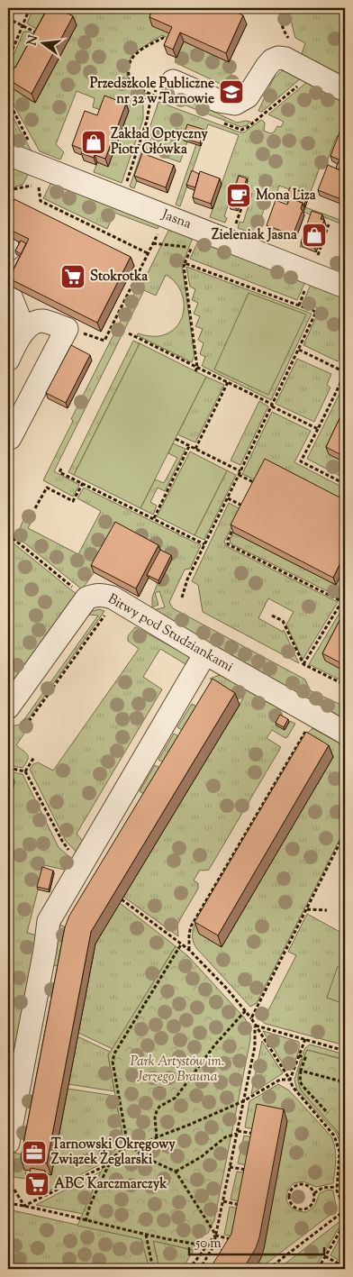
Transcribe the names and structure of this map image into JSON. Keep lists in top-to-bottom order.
{
  "streets": {
    "street": ["Jasna", "Bitwy pod Studziankami"]
  },
  "parks": ["Park Artystów im. Jerzego Brauna"],
  "places": {
    "school or university": ["Przedszkole Publiczne nr 32 w Tarnowie"],
    "shop": ["Zakład Optyczny Piotr Główka", "Zieleniak Jasna"],
    "cafe": ["Mona Liza"],
    "supermarket": ["Stokrotka", "ABC Karczmarczyk"],
    "office": ["Tarnowski Okręgowy Związek Żeglarski"]
  },
  "scale_bar": "50 m",
  "north": "left"
}
